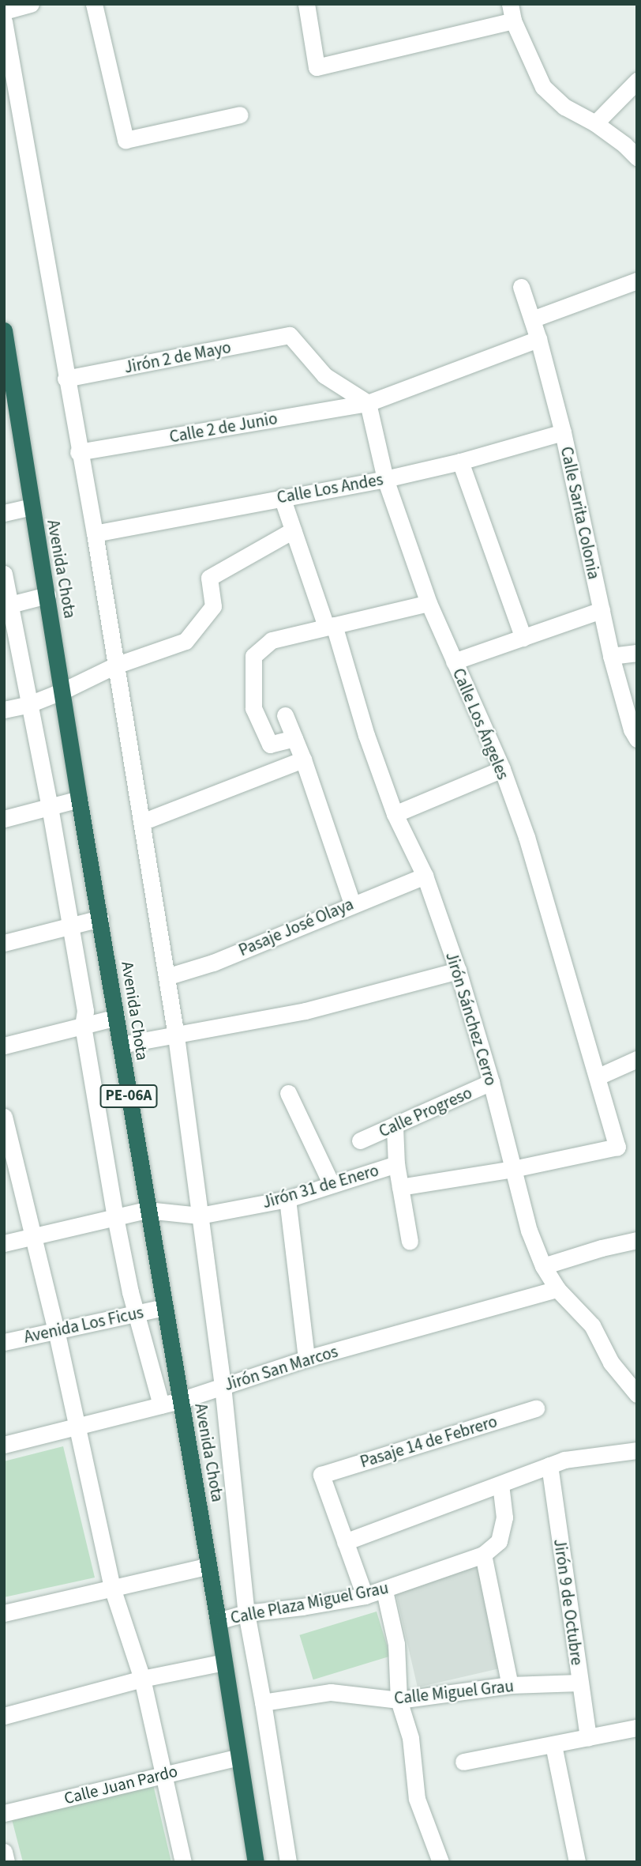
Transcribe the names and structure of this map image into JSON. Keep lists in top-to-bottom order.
{
  "streets": {
    "highway": ["Avenida Chota", "PE-06A"],
    "street": [
      "Jirón 2 de Mayo",
      "Calle 2 de Junio",
      "Calle Los Andes",
      "Calle Sarita Colonia",
      "Calle Los Ángeles",
      "Pasaje José Olaya",
      "Jirón Sánchez Cerro",
      "Calle Progreso",
      "Jirón 31 de Enero",
      "Avenida Los Ficus",
      "Jirón San Marcos",
      "Pasaje 14 de Febrero",
      "Jirón 9 de Octubre",
      "Calle Plaza Miguel Grau",
      "Calle Miguel Grau",
      "Calle Juan Pardo"
    ]
  },
  "crossings": [
    ["Jirón 2 de Mayo", "Calle 2 de Junio"],
    ["Jirón 2 de Mayo", "Calle Los Ángeles"],
    ["Calle 2 de Junio", "Calle Sarita Colonia"],
    ["Calle 2 de Junio", "Calle Los Ángeles"],
    ["Calle Los Andes", "Calle Sarita Colonia"],
    ["Calle Los Andes", "Calle Los Ángeles"],
    ["Calle Los Andes", "Jirón Sánchez Cerro"],
    ["Avenida Chota", "Jirón 31 de Enero"],
    ["Avenida Chota", "Avenida Los Ficus"],
    ["Avenida Chota", "Jirón San Marcos"],
    ["Avenida Chota", "Calle Plaza Miguel Grau"],
    ["Avenida Chota", "Calle Juan Pardo"],
    ["Calle Los Ángeles", "Jirón Sánchez Cerro"],
    ["Pasaje José Olaya", "Jirón Sánchez Cerro"],
    ["Jirón Sánchez Cerro", "Calle Progreso"],
    ["Jirón Sánchez Cerro", "Jirón San Marcos"],
    ["Jirón 9 de Octubre", "Calle Miguel Grau"]
  ]
}
